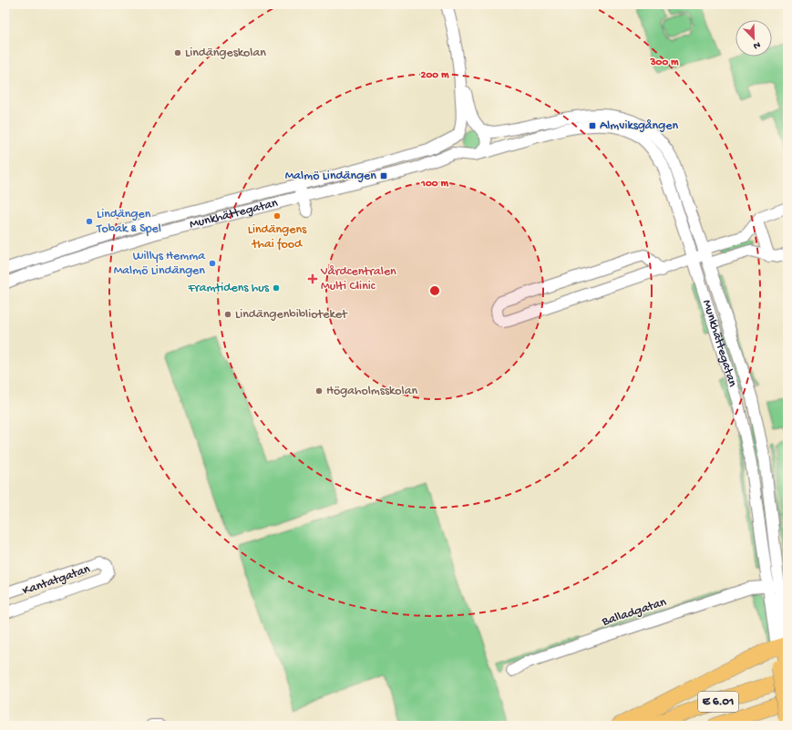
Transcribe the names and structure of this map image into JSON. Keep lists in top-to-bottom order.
{
  "streets": {
    "highway": ["E 6.01"],
    "main road": ["Munkhättegatan"],
    "street": ["Kantatgatan", "Balladgatan"]
  },
  "crossings": [
    ["Munkhättegatan", "Balladgatan"]
  ],
  "places": {
    "other": [
      "Lindängeskolan",
      "Lindängens thai food",
      "Lindängen Tobak & Spel",
      "Willys Hemma Malmö Lindängen",
      "Framtidens hus",
      "Lindängenbiblioteket",
      "Högaholmsskolan"
    ],
    "transit": ["Almviksgången", "Malmö Lindängen"],
    "health": ["Vårdcentralen Multi Clinic"]
  },
  "north": "bottom right",
  "rings": ["300 m", "200 m", "100 m"]
}
